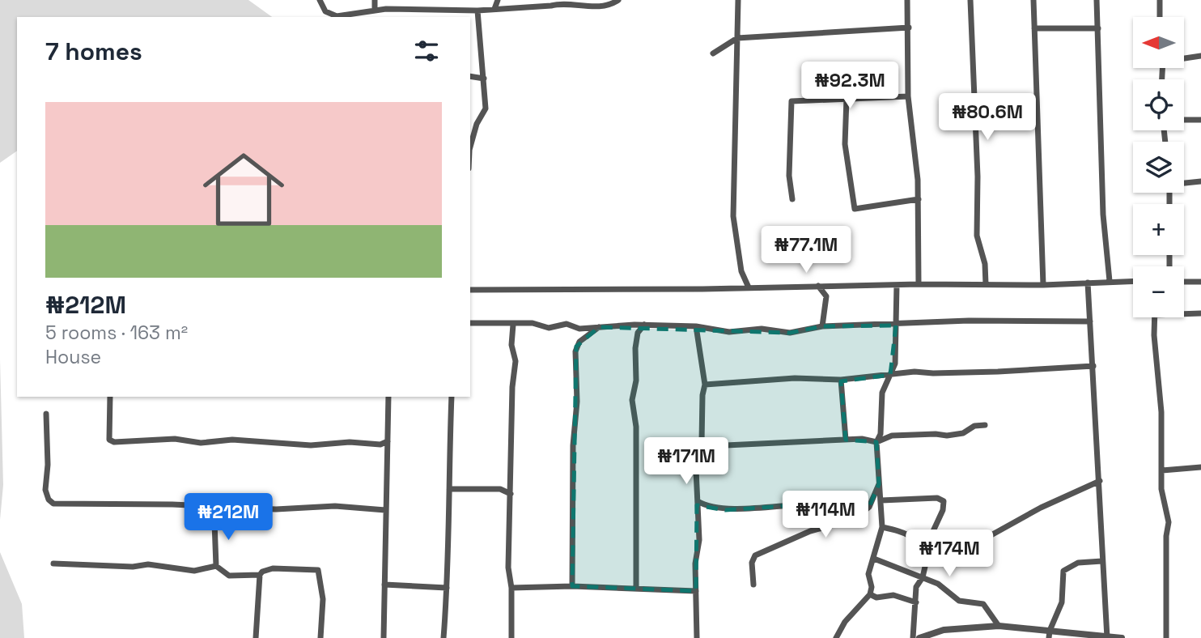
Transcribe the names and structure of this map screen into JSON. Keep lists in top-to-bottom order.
{
  "north": "left",
  "page": {
    "map_buttons": ["+", "−"],
    "heading": "7 homes",
    "price": [
      "₦92.3M",
      "₦80.6M",
      "₦77.1M",
      "₦171M",
      "₦114M",
      "₦212M",
      "₦174M"
    ],
    "list": [
      {
        "name": "₦212M",
        "note": "5 rooms · 163 m² · House"
      }
    ]
  }
}
